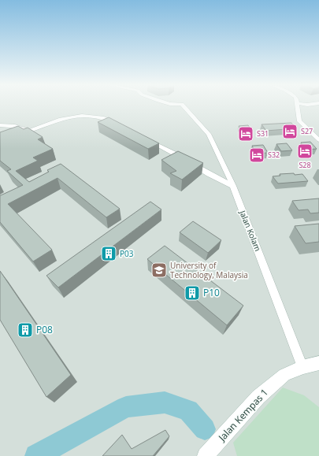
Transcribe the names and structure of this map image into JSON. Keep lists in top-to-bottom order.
{
  "streets": {
    "street": ["Jalan Kolam", "Jalan Kempas 1"]
  },
  "crossings": [
    ["Jalan Kolam", "Jalan Kempas 1"]
  ],
  "places": {
    "hotel": [
      "S27",
      "S31",
      "S28",
      "S32"
    ],
    "building": ["P03", "P10", "P08"],
    "school or university": ["University of Technology, Malaysia"]
  }
}
